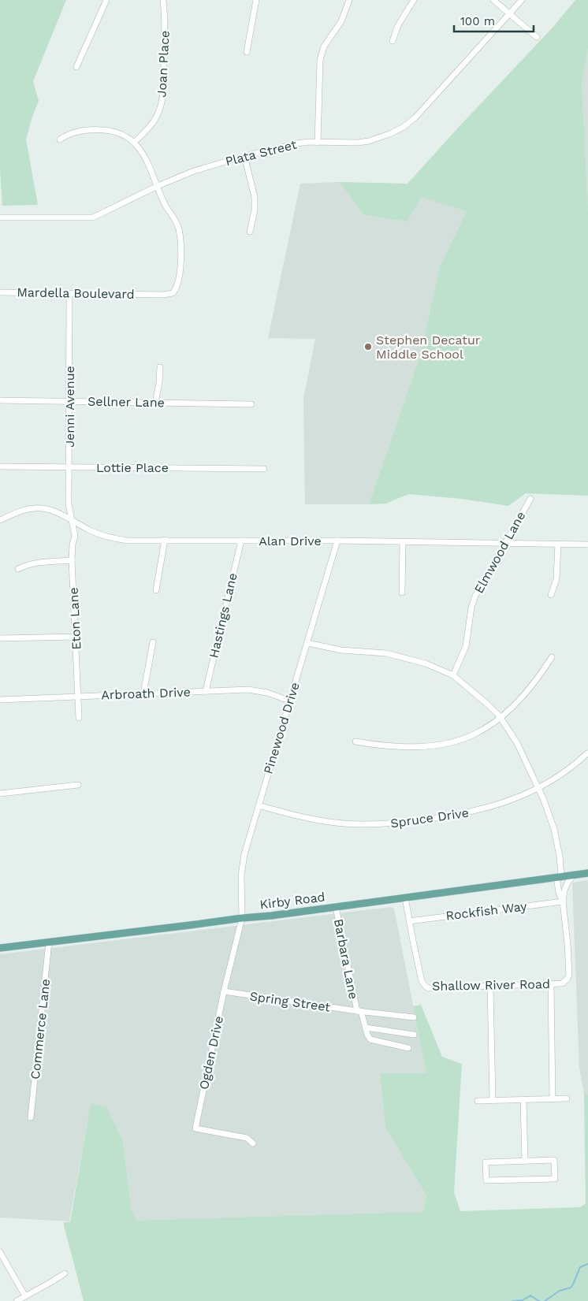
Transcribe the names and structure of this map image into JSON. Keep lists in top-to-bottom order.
{
  "streets": {
    "main road": ["Kirby Road"],
    "street": [
      "Joan Place",
      "Plata Street",
      "Mardella Boulevard",
      "Sellner Lane",
      "Jenni Avenue",
      "Lottie Place",
      "Alan Drive",
      "Elmwood Lane",
      "Hastings Lane",
      "Eton Lane",
      "Arbroath Drive",
      "Pinewood Drive",
      "Spruce Drive",
      "Rockfish Way",
      "Barbara Lane",
      "Shallow River Road",
      "Spring Street",
      "Commerce Lane",
      "Ogden Drive"
    ]
  },
  "crossings": [
    ["Joan Place", "Mardella Boulevard"],
    ["Plata Street", "Mardella Boulevard"],
    ["Mardella Boulevard", "Jenni Avenue"],
    ["Sellner Lane", "Jenni Avenue"],
    ["Jenni Avenue", "Lottie Place"],
    ["Jenni Avenue", "Alan Drive"],
    ["Jenni Avenue", "Eton Lane"],
    ["Alan Drive", "Elmwood Lane"],
    ["Alan Drive", "Hastings Lane"],
    ["Alan Drive", "Eton Lane"],
    ["Alan Drive", "Pinewood Drive"],
    ["Elmwood Lane", "Shallow River Road"],
    ["Hastings Lane", "Arbroath Drive"],
    ["Eton Lane", "Arbroath Drive"],
    ["Arbroath Drive", "Pinewood Drive"],
    ["Pinewood Drive", "Spruce Drive"],
    ["Pinewood Drive", "Kirby Road"],
    ["Pinewood Drive", "Shallow River Road"],
    ["Pinewood Drive", "Ogden Drive"],
    ["Spruce Drive", "Shallow River Road"],
    ["Kirby Road", "Barbara Lane"],
    ["Kirby Road", "Shallow River Road"],
    ["Kirby Road", "Commerce Lane"],
    ["Kirby Road", "Ogden Drive"],
    ["Rockfish Way", "Shallow River Road"],
    ["Barbara Lane", "Spring Street"],
    ["Spring Street", "Ogden Drive"]
  ],
  "places": ["Stephen Decatur Middle School"],
  "scale_bar": "100 m"
}
